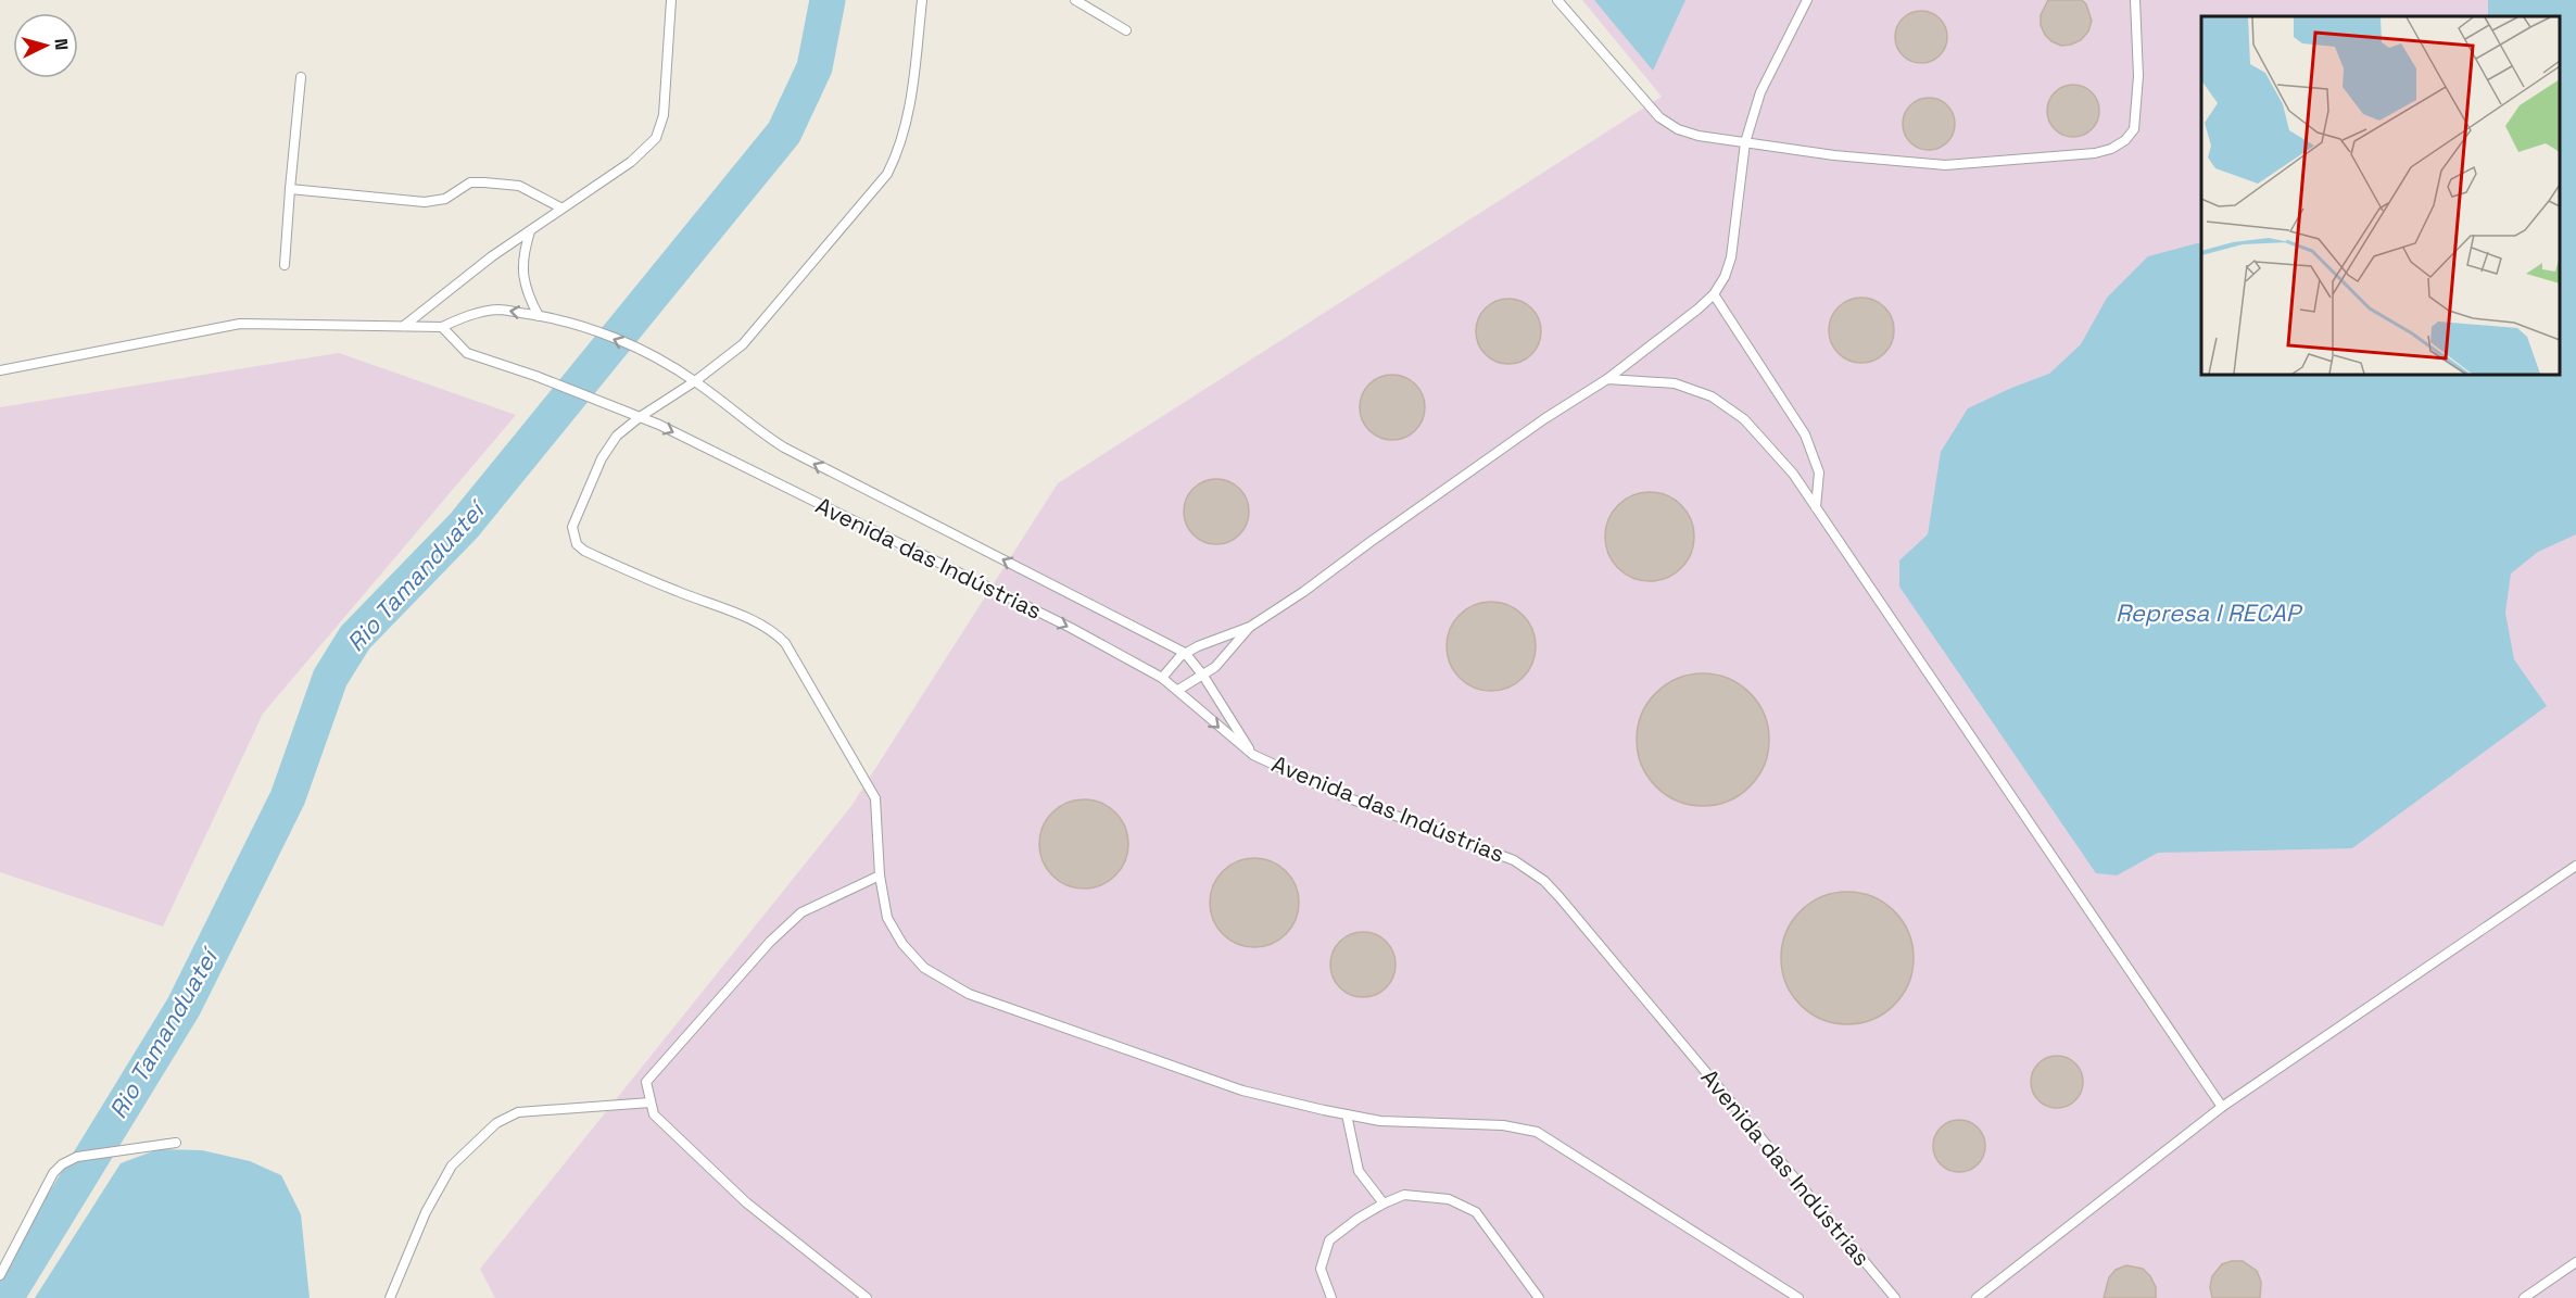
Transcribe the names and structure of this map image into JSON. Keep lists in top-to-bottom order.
{
  "streets": {
    "lane": ["Avenida das Indústrias"]
  },
  "water": ["Rio Tamanduateí", "Represa I RECAP"],
  "north": "right"
}
